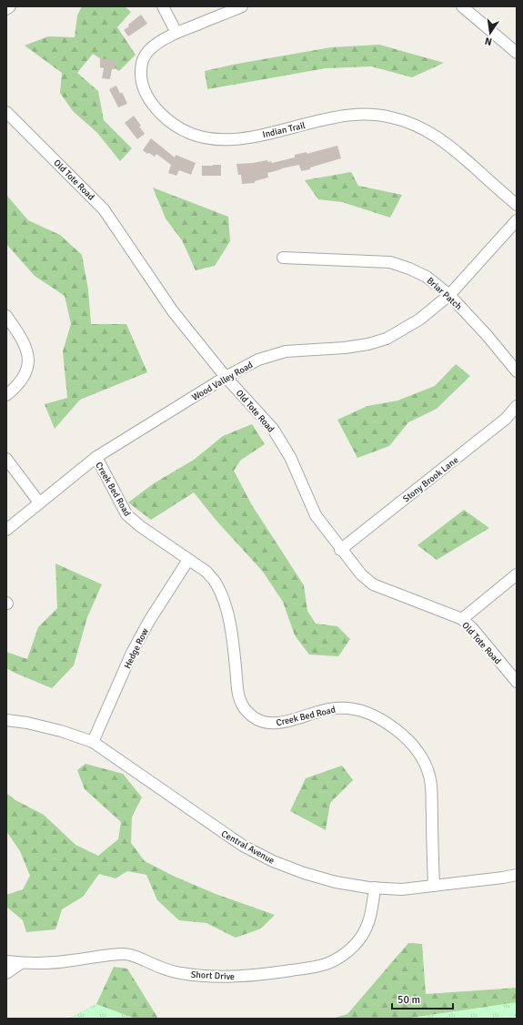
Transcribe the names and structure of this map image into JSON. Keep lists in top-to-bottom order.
{
  "streets": {
    "street": [
      "Indian Trail",
      "Old Tote Road",
      "Briar Patch",
      "Wood Valley Road",
      "Stony Brook Lane",
      "Creek Bed Road",
      "Hedge Row",
      "Central Avenue",
      "Short Drive"
    ]
  },
  "crossings": [
    ["Old Tote Road", "Wood Valley Road"],
    ["Old Tote Road", "Stony Brook Lane"],
    ["Briar Patch", "Wood Valley Road"],
    ["Wood Valley Road", "Creek Bed Road"],
    ["Creek Bed Road", "Hedge Row"],
    ["Creek Bed Road", "Central Avenue"],
    ["Hedge Row", "Central Avenue"],
    ["Central Avenue", "Short Drive"]
  ],
  "scale_bar": "50 m",
  "north": "bottom"
}
